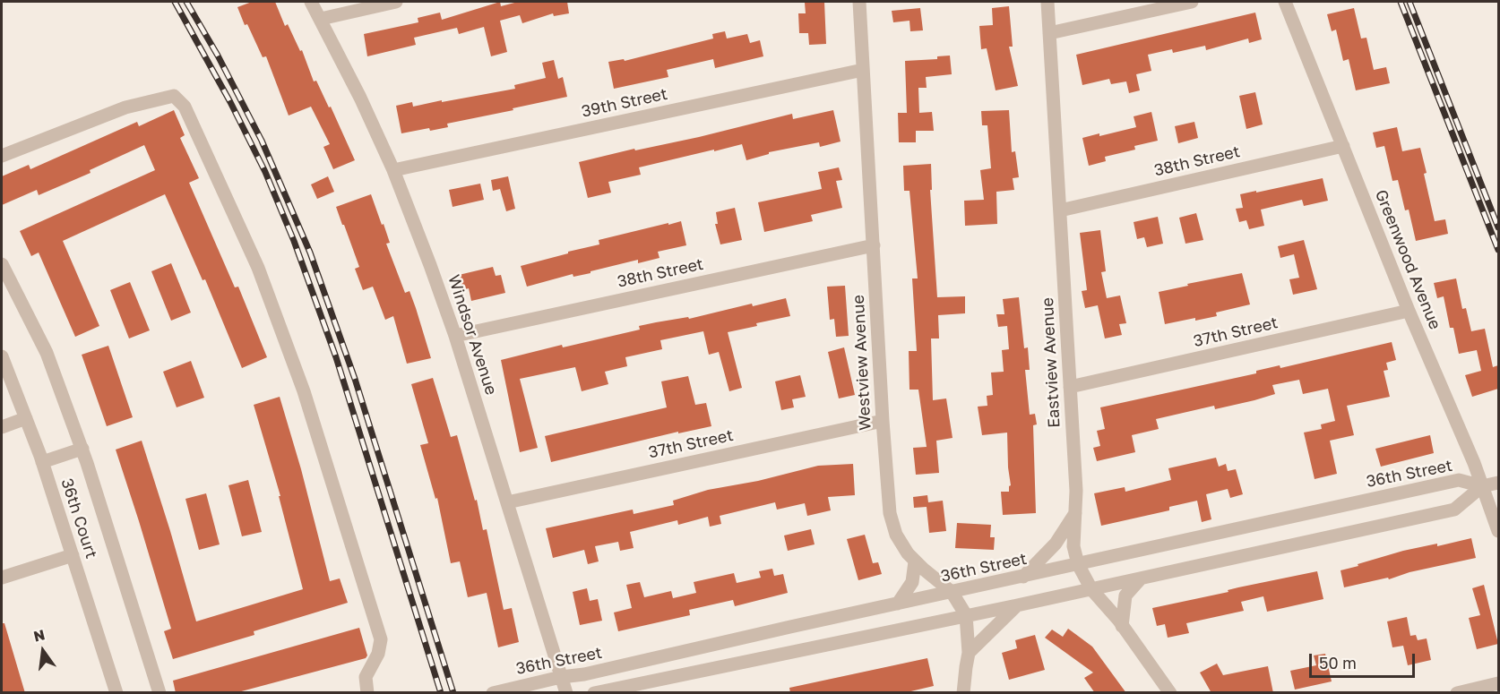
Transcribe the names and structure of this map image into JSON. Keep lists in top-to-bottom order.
{
  "streets": {
    "street": [
      "39th Street",
      "38th Street",
      "Greenwood Avenue",
      "37th Street",
      "Windsor Avenue",
      "Westview Avenue",
      "Eastview Avenue",
      "36th Street",
      "36th Court"
    ]
  },
  "crossings": [
    ["39th Street", "Windsor Avenue"],
    ["39th Street", "Westview Avenue"],
    ["38th Street", "Greenwood Avenue"],
    ["38th Street", "Windsor Avenue"],
    ["38th Street", "Westview Avenue"],
    ["38th Street", "Eastview Avenue"],
    ["Greenwood Avenue", "37th Street"],
    ["Greenwood Avenue", "36th Street"],
    ["37th Street", "Windsor Avenue"],
    ["37th Street", "Westview Avenue"],
    ["37th Street", "Eastview Avenue"],
    ["Windsor Avenue", "36th Street"],
    ["Westview Avenue", "36th Street"],
    ["Eastview Avenue", "36th Street"]
  ],
  "scale_bar": "50 m",
  "north": "top"
}
